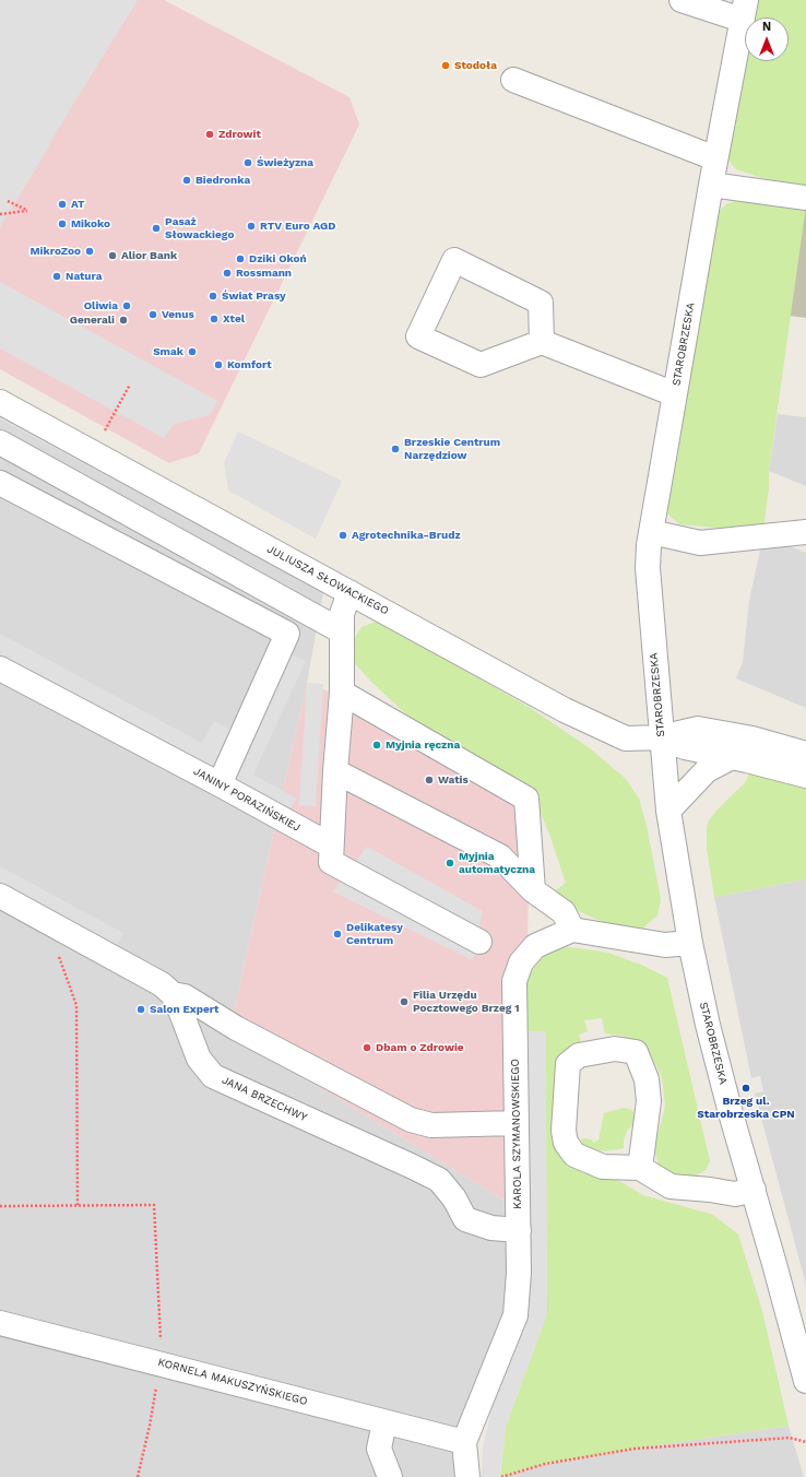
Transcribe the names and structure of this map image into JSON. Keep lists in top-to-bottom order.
{
  "streets": {
    "street": [
      "STAROBRZESKA",
      "JULIUSZA SŁOWACKIEGO",
      "JANINY PORAZIŃSKIEJ",
      "JANA BRZECHWY",
      "KAROLA SZYMANOWSKIEGO",
      "KORNELA MAKUSZYŃSKIEGO"
    ]
  },
  "crossings": [
    ["STAROBRZESKA", "JULIUSZA SŁOWACKIEGO"],
    ["JANA BRZECHWY", "KAROLA SZYMANOWSKIEGO"],
    ["KAROLA SZYMANOWSKIEGO", "KORNELA MAKUSZYŃSKIEGO"]
  ],
  "places": [
    "Stodoła",
    "Zdrowit",
    "Świeżyzna",
    "Biedronka",
    "AT",
    "Mikoko",
    "RTV Euro AGD",
    "Pasaż Słowackiego",
    "MikroZoo",
    "Alior Bank",
    "Dziki Okoń",
    "Rossmann",
    "Natura",
    "Świat Prasy",
    "Oliwia",
    "Venus",
    "Xtel",
    "Generali",
    "Smak",
    "Komfort",
    "Brzeskie Centrum Narzędziow",
    "Agrotechnika-Brudz",
    "Myjnia ręczna",
    "Watis",
    "Myjnia automatyczna",
    "Delikatesy Centrum",
    "Filia Urzędu Pocztowego Brzeg 1",
    "Salon Expert",
    "Dbam o Zdrowie",
    "Brzeg ul. Starobrzeska CPN"
  ],
  "north": "top"
}
